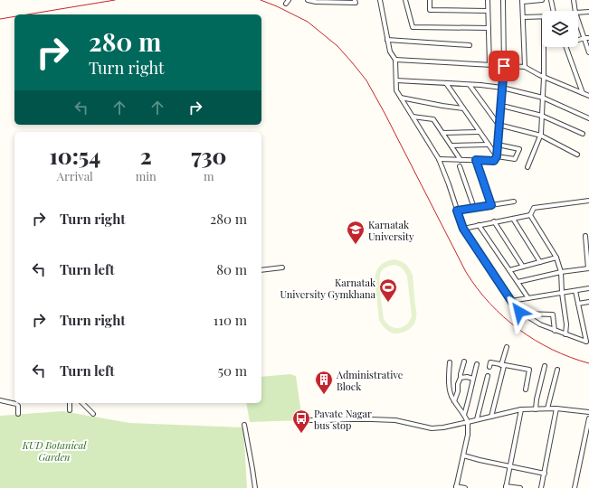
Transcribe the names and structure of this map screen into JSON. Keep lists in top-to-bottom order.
{
  "parks": ["KUD Botanical Garden"],
  "places": {
    "school or university": ["Karnatak University"],
    "sports": ["Karnatak University Gymkhana"],
    "building": ["Administrative Block"],
    "bus stop": ["Pavate Nagar bus stop"]
  },
  "page": {
    "turn": ["280 m", "Turn right"],
    "eta": [
      "10:54",
      "Arrival",
      "2",
      "min",
      "730",
      "m"
    ],
    "list": [
      {
        "name": "Turn right",
        "value": "280 m"
      },
      {
        "name": "Turn left",
        "value": "80 m"
      },
      {
        "name": "Turn right",
        "value": "110 m"
      },
      {
        "name": "Turn left",
        "value": "50 m"
      }
    ]
  }
}
